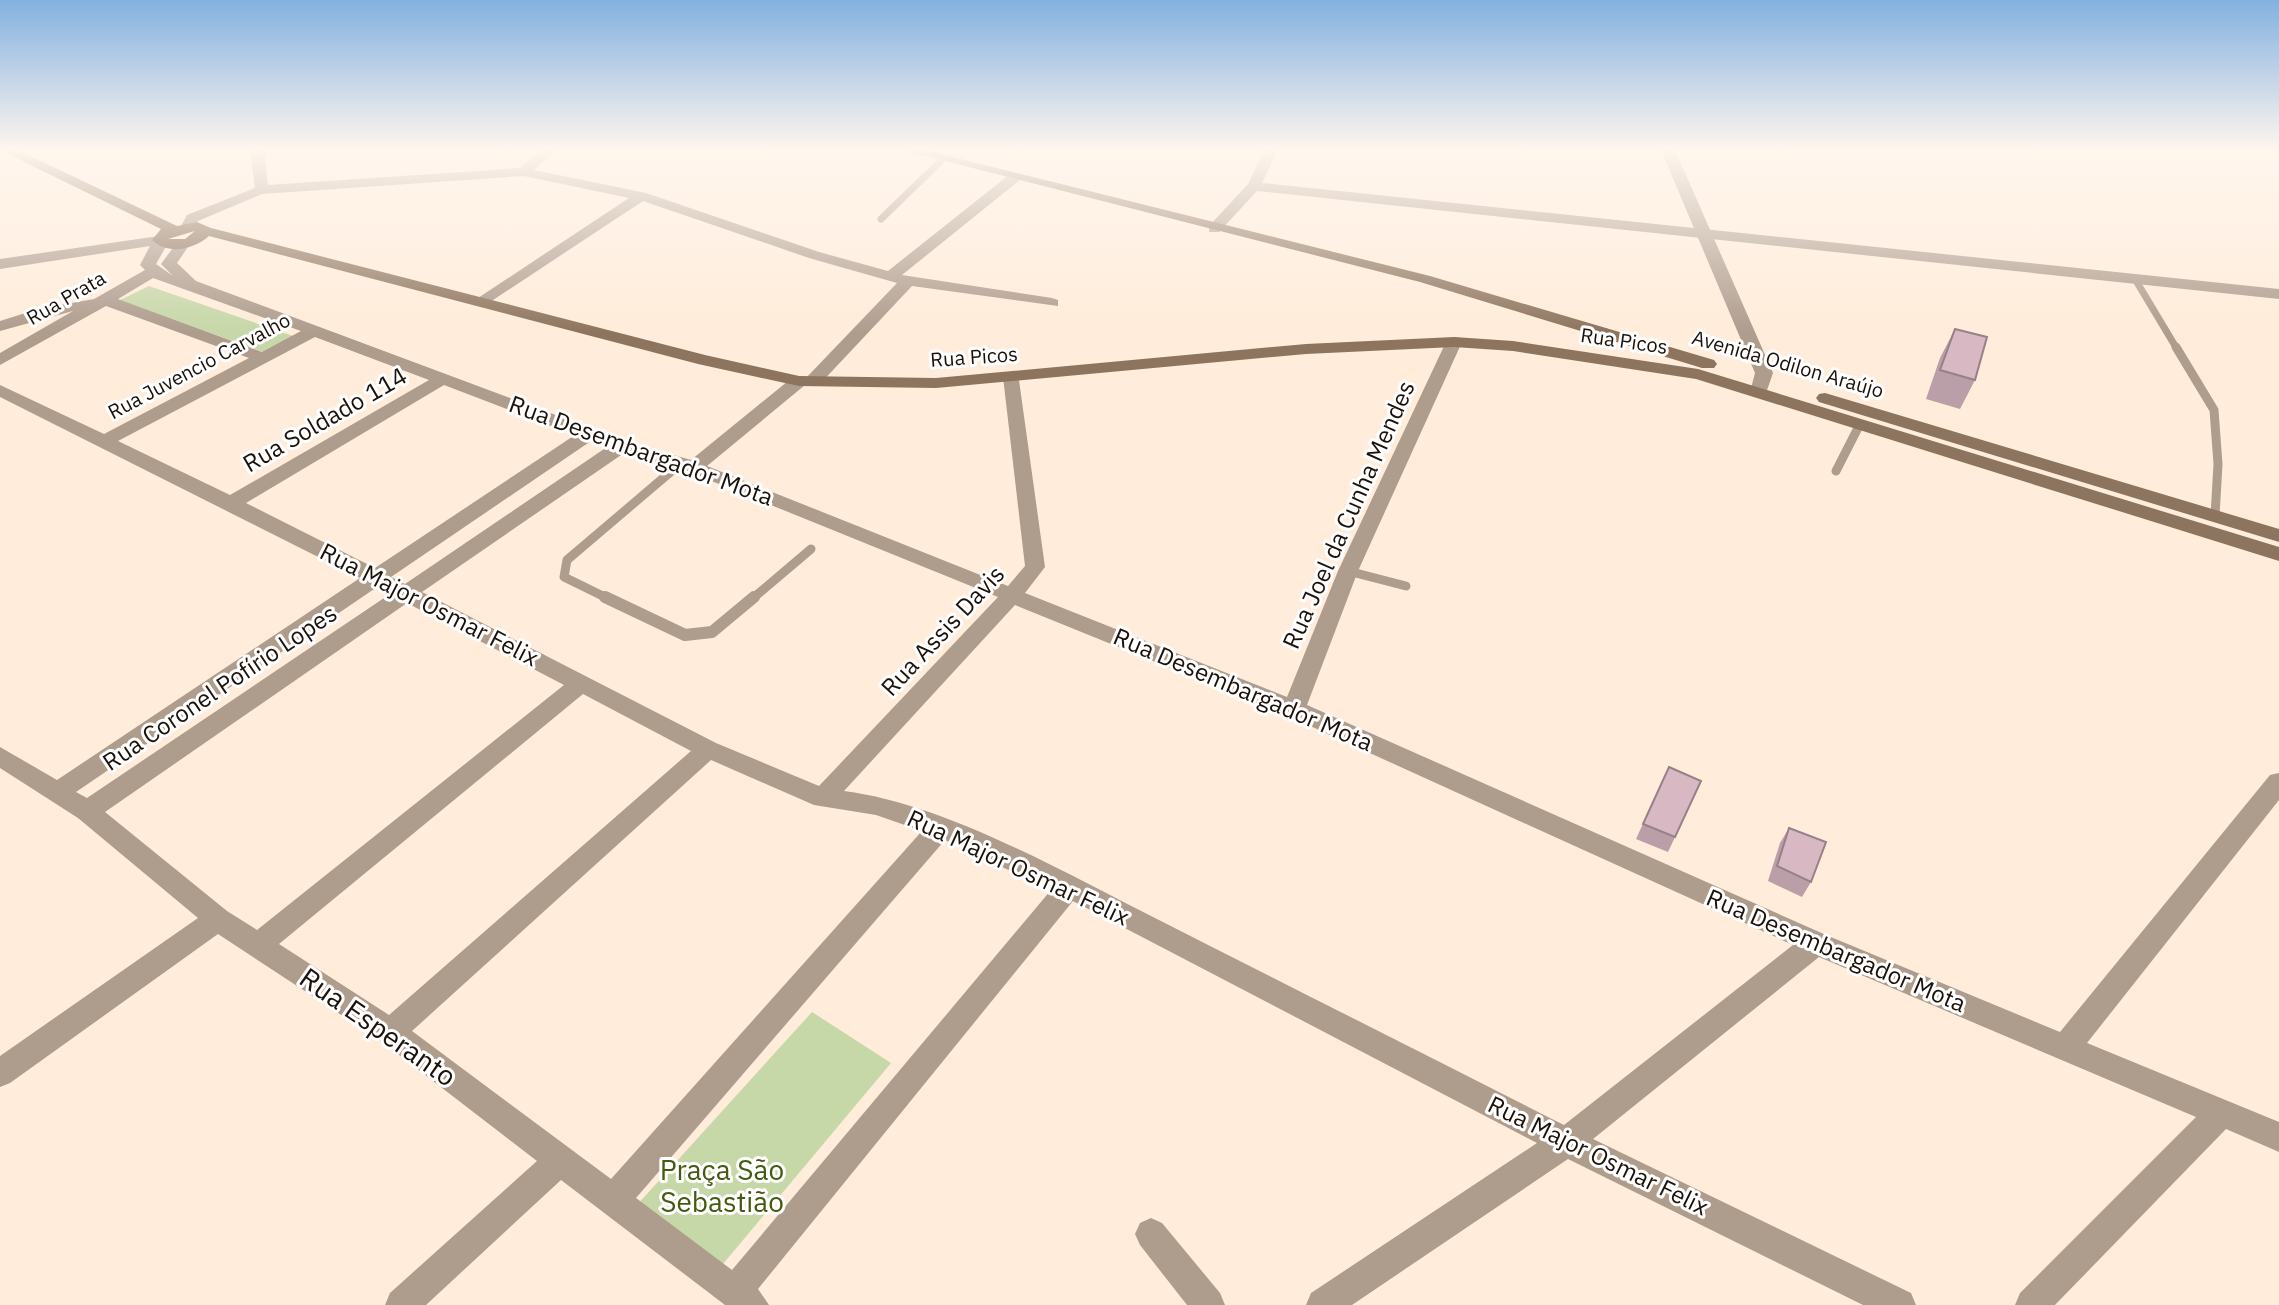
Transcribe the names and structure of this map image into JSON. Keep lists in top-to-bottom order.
{
  "streets": {
    "main road": ["Rua Picos", "Avenida Odilon Araújo"],
    "street": [
      "Rua Prata",
      "Rua Juvencio Carvalho",
      "Rua Soldado 114",
      "Rua Desembargador Mota",
      "Rua Joel da Cunha Mendes",
      "Rua Major Osmar Felix",
      "Rua Assis Davis",
      "Rua Coronel Pofírio Lopes",
      "Rua Esperanto"
    ]
  },
  "crossings": [
    ["Rua Prata", "Rua Desembargador Mota"],
    ["Rua Picos", "Avenida Odilon Araújo"],
    ["Rua Picos", "Rua Joel da Cunha Mendes"],
    ["Rua Picos", "Rua Assis Davis"],
    ["Rua Juvencio Carvalho", "Rua Desembargador Mota"],
    ["Rua Juvencio Carvalho", "Rua Major Osmar Felix"],
    ["Rua Soldado 114", "Rua Desembargador Mota"],
    ["Rua Soldado 114", "Rua Major Osmar Felix"],
    ["Rua Desembargador Mota", "Rua Joel da Cunha Mendes"],
    ["Rua Desembargador Mota", "Rua Assis Davis"],
    ["Rua Desembargador Mota", "Rua Coronel Pofírio Lopes"],
    ["Rua Major Osmar Felix", "Rua Assis Davis"],
    ["Rua Major Osmar Felix", "Rua Coronel Pofírio Lopes"],
    ["Rua Coronel Pofírio Lopes", "Rua Esperanto"]
  ],
  "parks": ["Praça São Sebastião"]
}
